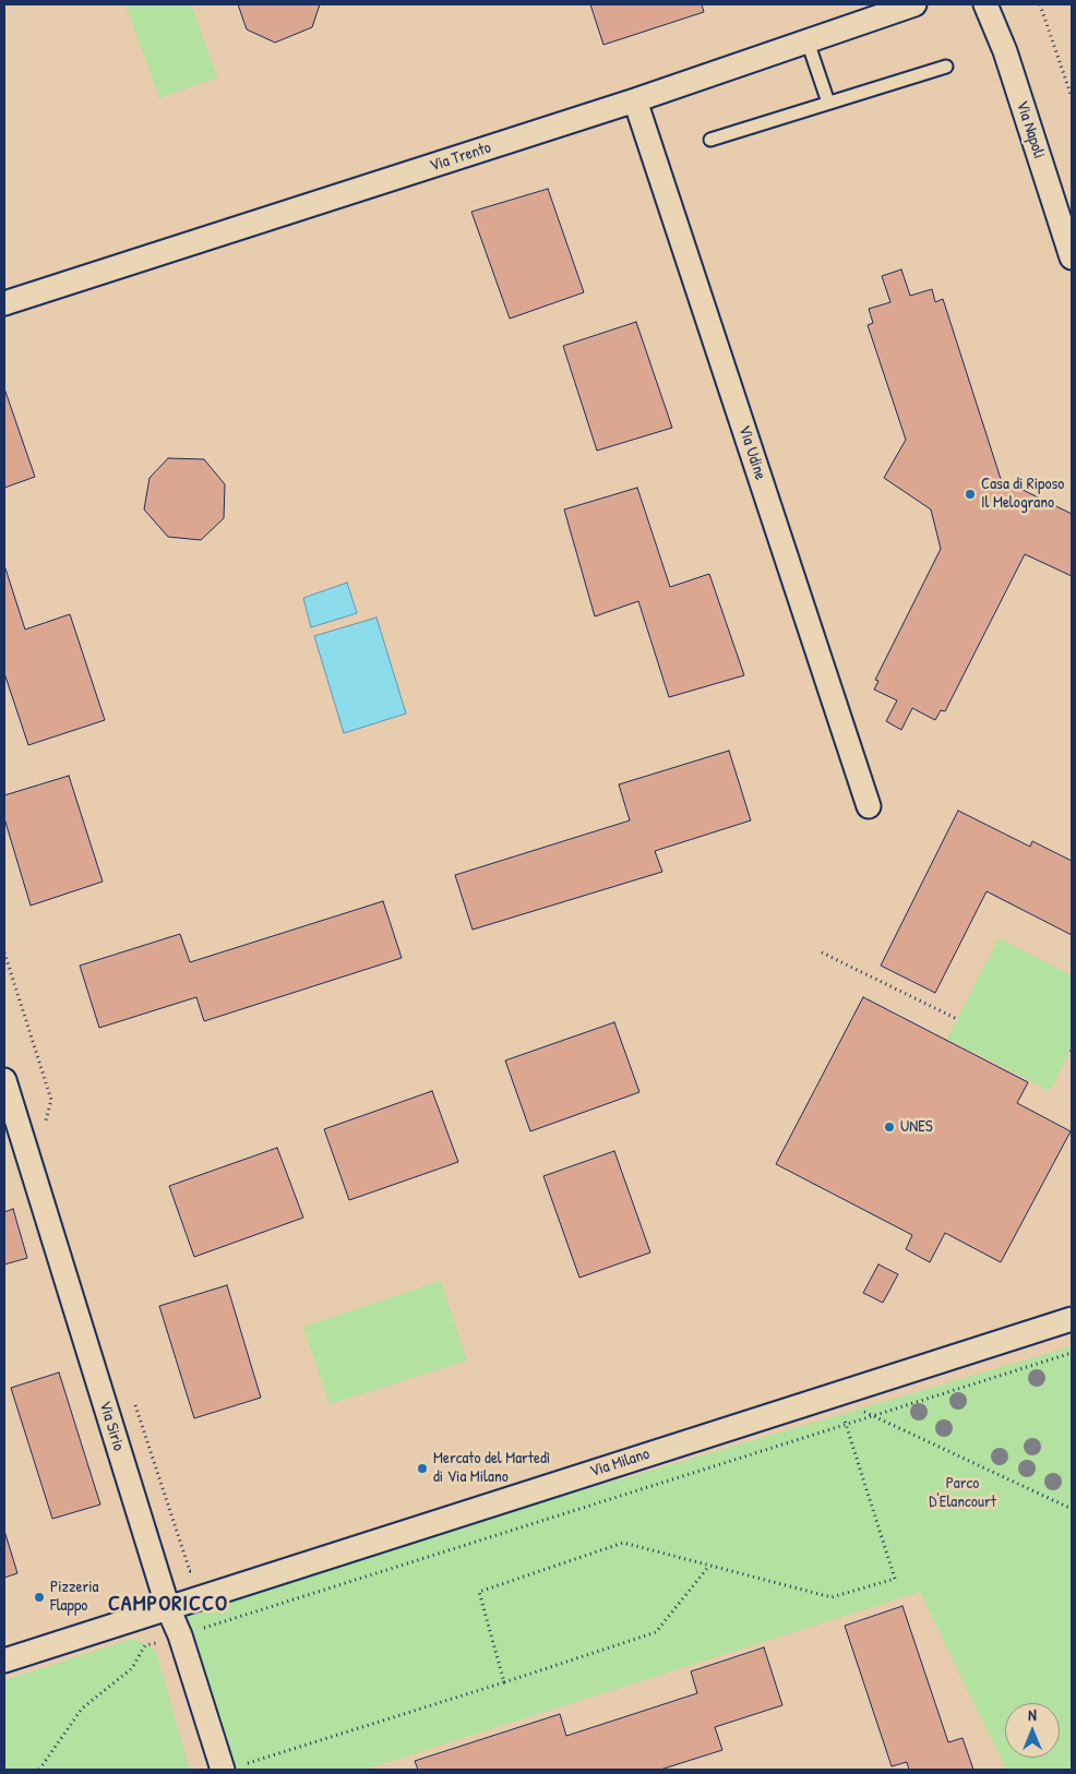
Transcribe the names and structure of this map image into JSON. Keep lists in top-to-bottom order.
{
  "streets": {
    "street": [
      "Via Napoli",
      "Via Trento",
      "Via Udine",
      "Via Sirio",
      "Via Milano"
    ]
  },
  "crossings": [
    ["Via Trento", "Via Udine"],
    ["Via Sirio", "Via Milano"]
  ],
  "districts": ["CAMPORICCO"],
  "parks": ["Parco D'Elancourt"],
  "places": [
    "Casa di Riposo Il Melograno",
    "UNES",
    "Mercato del Martedì di Via Milano",
    "Pizzeria Flappo"
  ],
  "north": "top"
}
